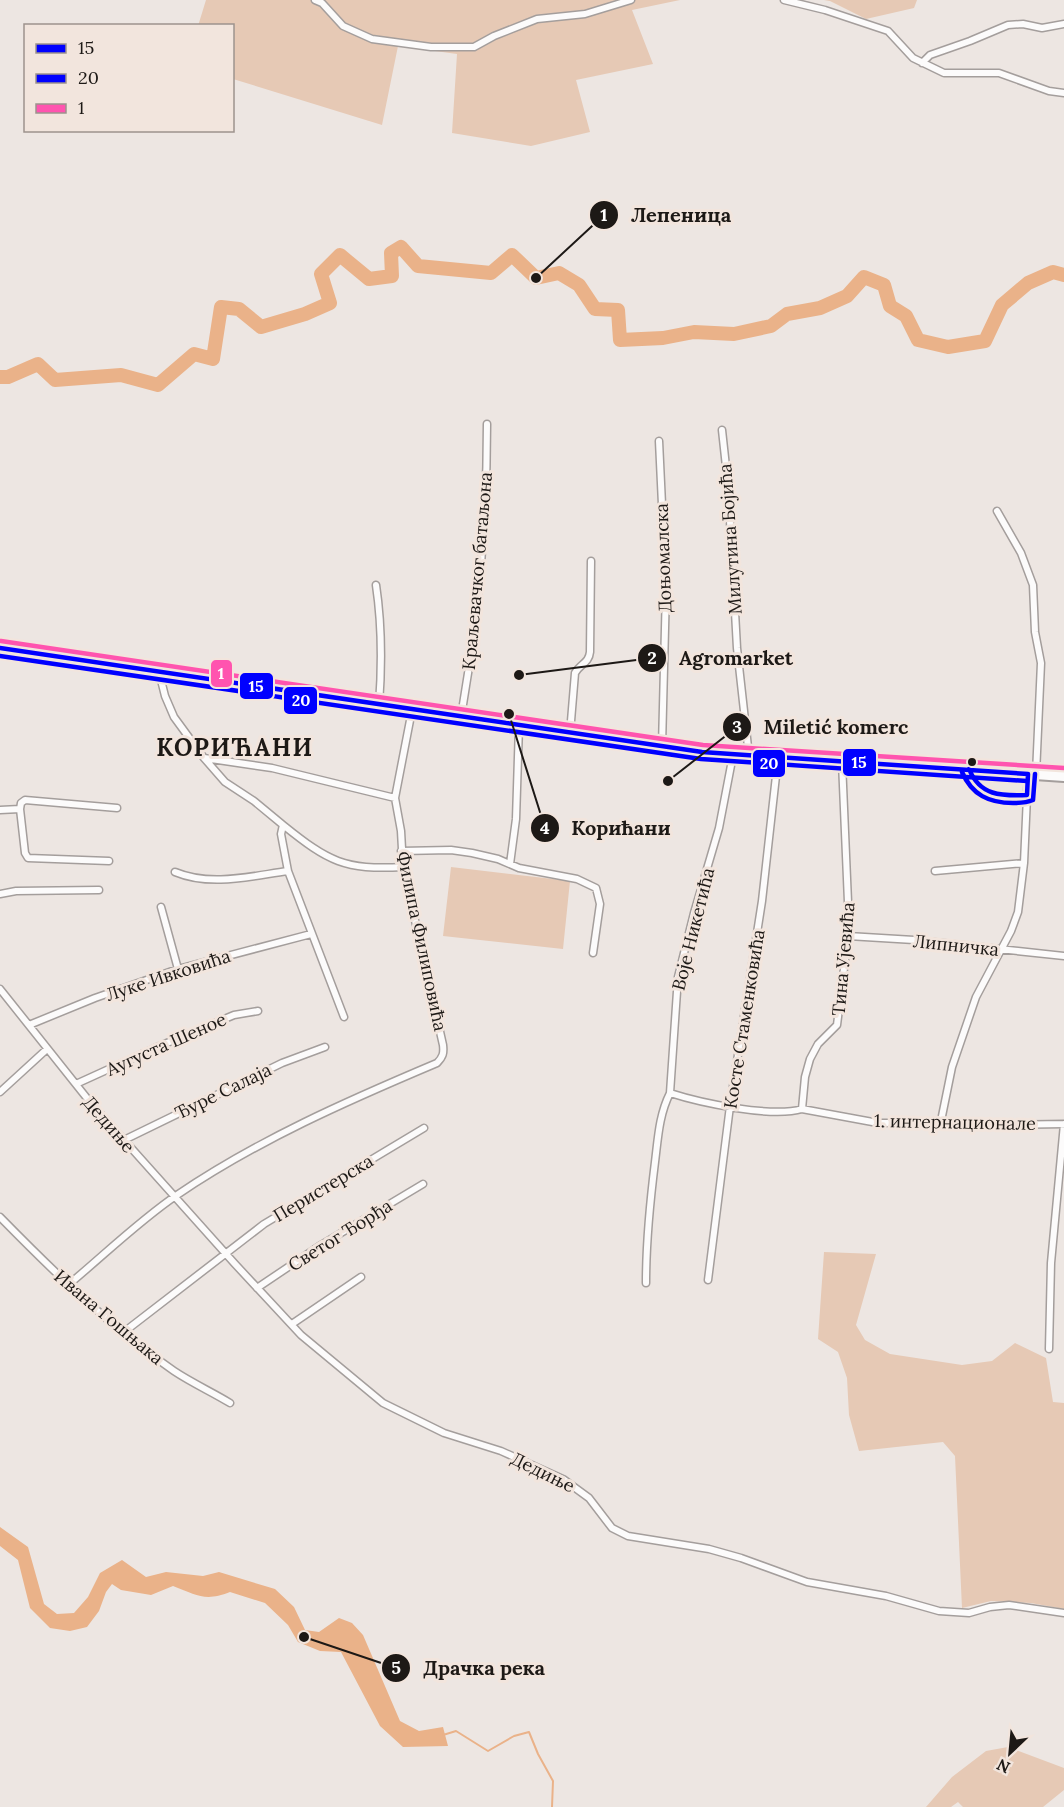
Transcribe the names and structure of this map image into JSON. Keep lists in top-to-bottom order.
{
  "streets": {
    "street": [
      "Милутина Бојића",
      "Доњомалска",
      "Краљевачког батаљона",
      "Воје Никетића",
      "Филипа Филиповића",
      "Липничка",
      "Тина Ујевића",
      "Луке Ивковића",
      "Косте Стаменковића",
      "Аугуста Шеное",
      "Ђуре Салаја",
      "1. интернационале",
      "Дедиње",
      "Перистерска",
      "Светог Ђорђа",
      "Ивана Гошњака"
    ]
  },
  "crossings": [
    ["Воје Никетића", "1. интернационале"],
    ["Филипа Филиповића", "Дедиње"],
    ["Липничка", "Тина Ујевића"],
    ["Тина Ујевића", "1. интернационале"],
    ["Луке Ивковића", "Дедиње"],
    ["Косте Стаменковића", "1. интернационале"],
    ["Аугуста Шеное", "Дедиње"],
    ["Ђуре Салаја", "Дедиње"],
    ["Дедиње", "Перистерска"],
    ["Дедиње", "Светог Ђорђа"]
  ],
  "districts": ["КОРИЋАНИ"],
  "places": [
    "Лепеница",
    "Agromarket",
    "Корићани",
    "Miletić komerc",
    "Драчка река"
  ],
  "lines": ["transit line 1", "transit line 15", "transit line 20"],
  "legend": ["15", "20", "1"],
  "north": "bottom left"
}
